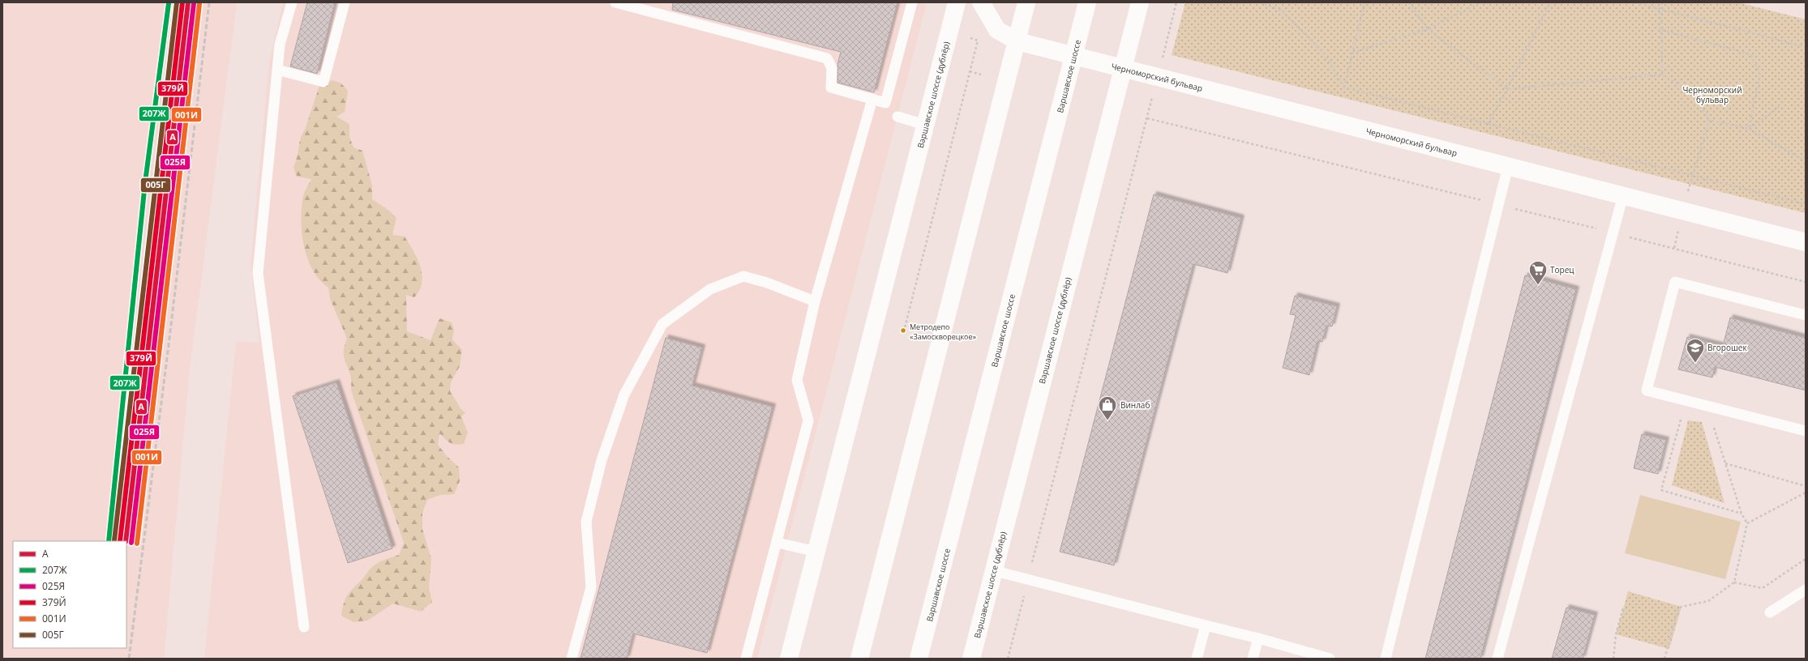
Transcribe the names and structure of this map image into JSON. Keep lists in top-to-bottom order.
{
  "streets": {
    "street": ["Варшавское шоссе", "Черноморский бульвар", "Варшавское шоссе (дублёр)"]
  },
  "crossings": [
    ["Варшавское шоссе", "Черноморский бульвар"],
    ["Черноморский бульвар", "Варшавское шоссе (дублёр)"]
  ],
  "parks": ["Черноморский бульвар"],
  "places": {
    "supermarket": ["Торец"],
    "other": ["Метродепо «Замоскворецкое»"],
    "school or university": ["Вгорошек"],
    "shop": ["Винлаб"]
  },
  "lines": [
    "transit line A",
    "transit line 379Й",
    "transit line 005Г",
    "transit line 207Ж",
    "transit line 025Я",
    "transit line 001И"
  ],
  "legend": [
    "A",
    "207Ж",
    "025Я",
    "379Й",
    "001И",
    "005Г"
  ]
}
